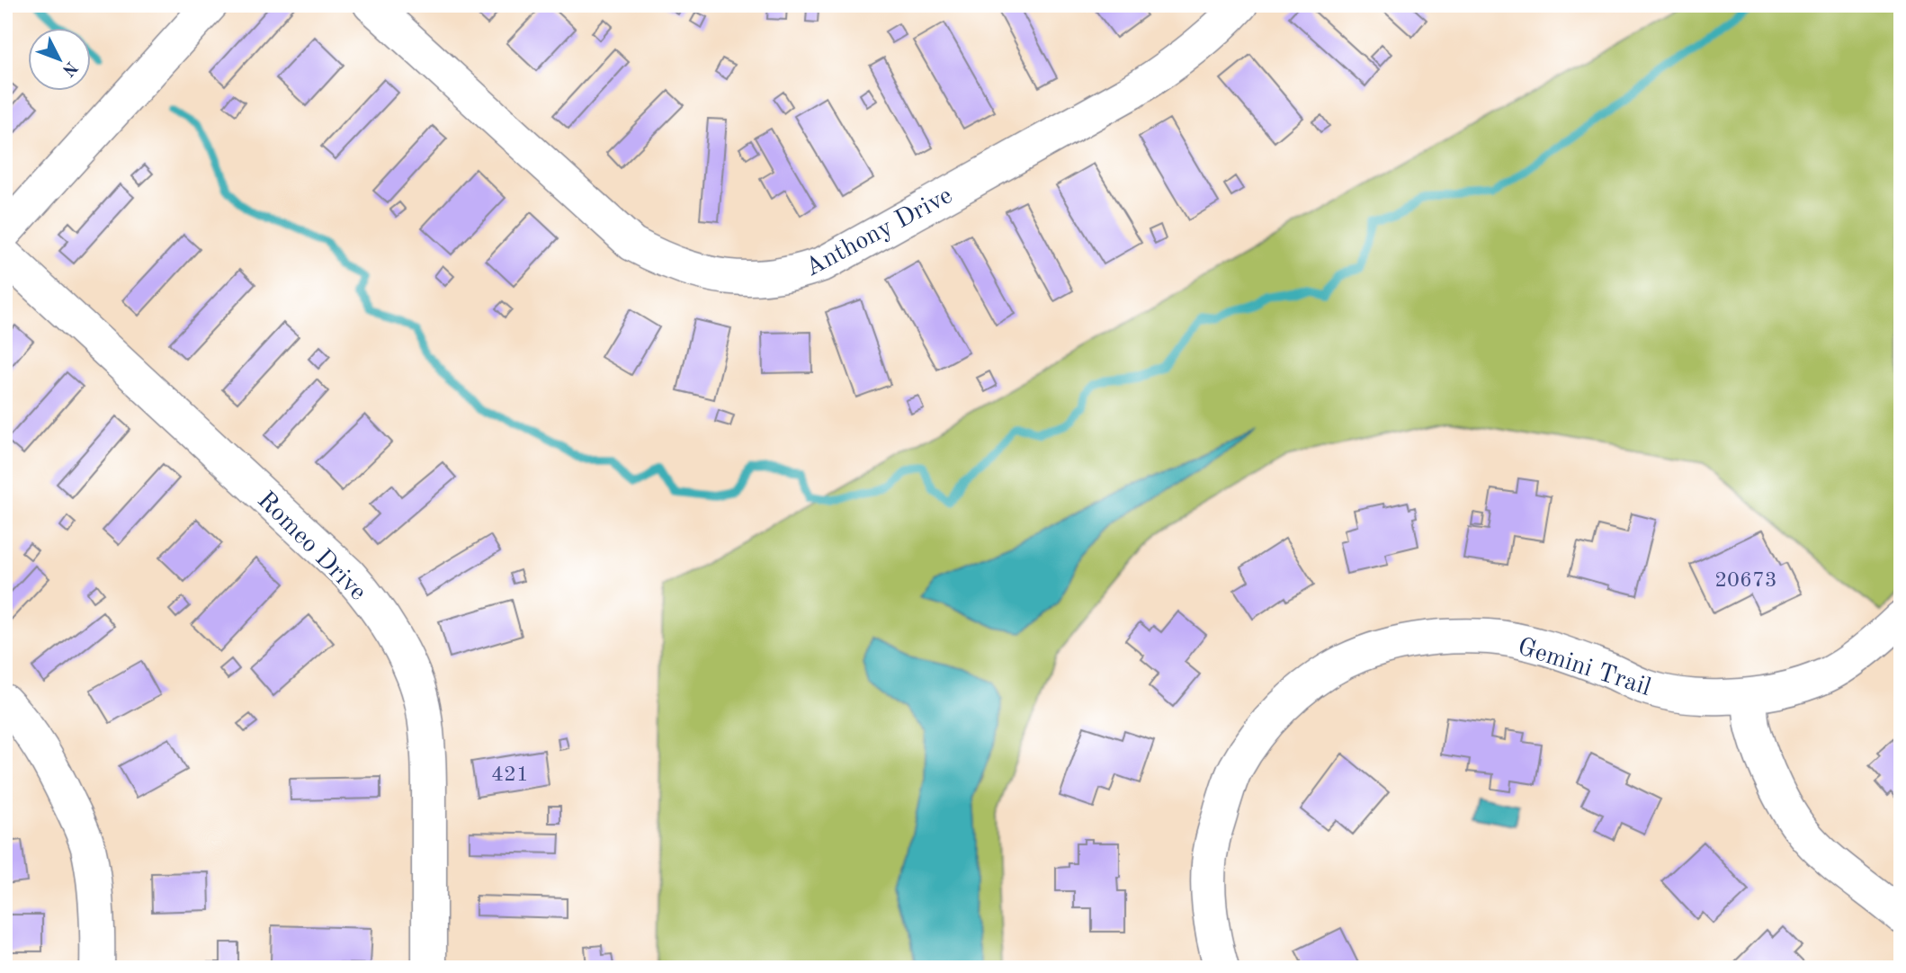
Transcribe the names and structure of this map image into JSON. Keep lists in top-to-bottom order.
{
  "streets": {
    "street": ["Anthony Drive", "Romeo Drive", "Gemini Trail"]
  },
  "house_numbers": ["20673", "421"],
  "north": "bottom right"
}
